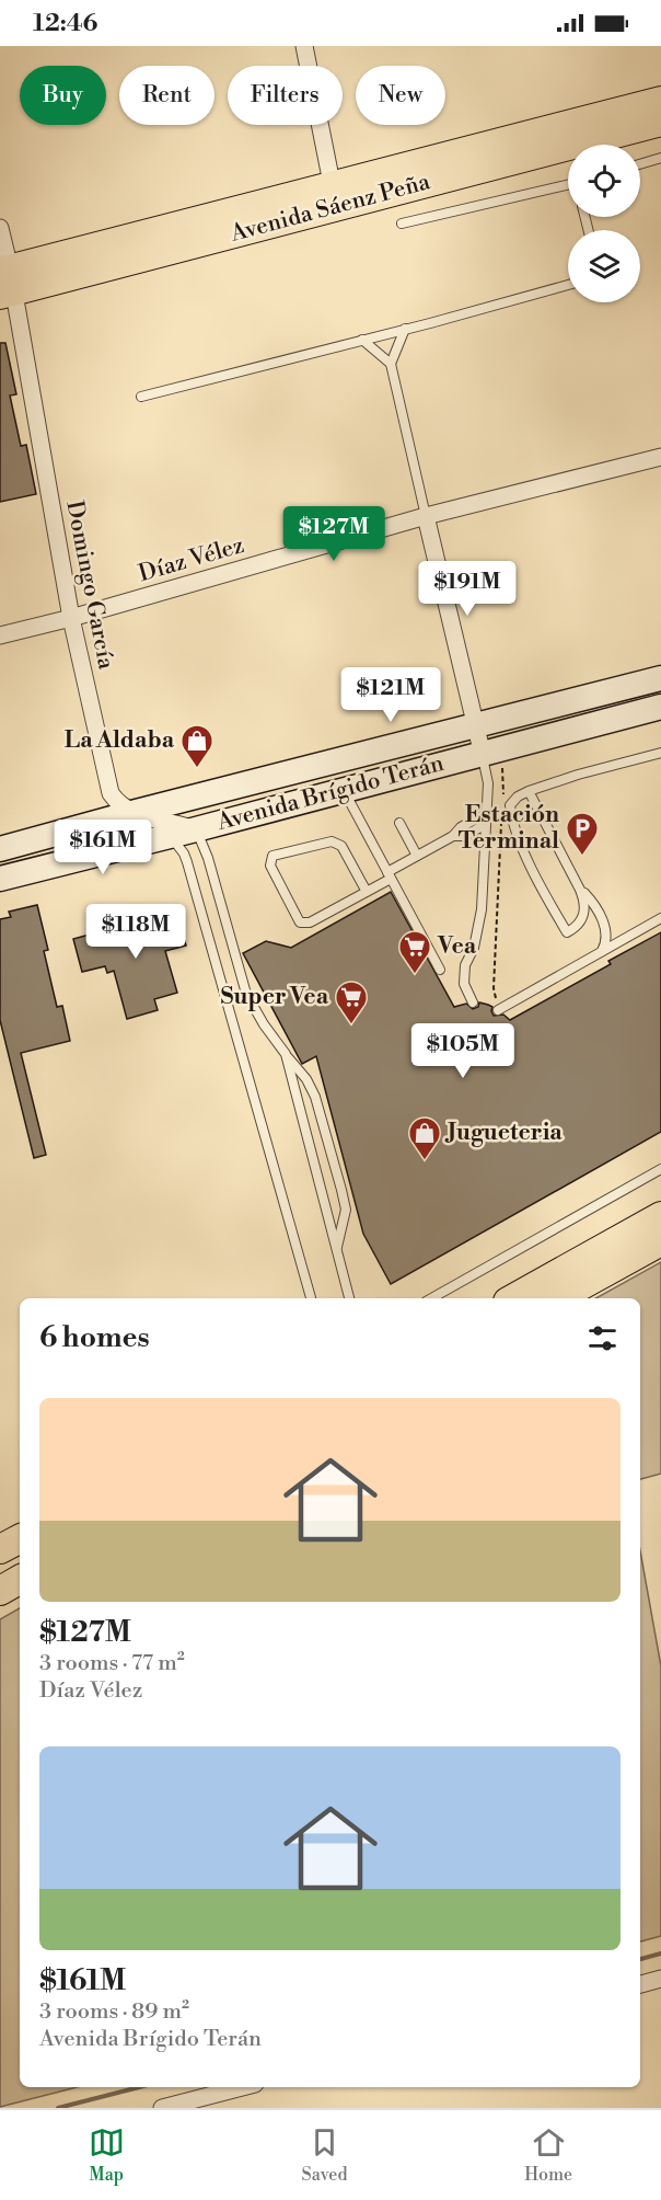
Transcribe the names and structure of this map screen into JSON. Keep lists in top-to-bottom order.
{
  "streets": {
    "main road": ["Avenida Sáenz Peña", "Avenida Brígido Terán"],
    "street": ["Díaz Vélez", "Domingo García"]
  },
  "crossings": [
    ["Avenida Sáenz Peña", "Domingo García"],
    ["Díaz Vélez", "Domingo García"],
    ["Domingo García", "Avenida Brígido Terán"]
  ],
  "places": {
    "shop": ["La Aldaba", "Jugueteria"],
    "parking": ["Estación Terminal"],
    "supermarket": ["Vea", "Super Vea"]
  },
  "page": {
    "status": "12:46",
    "chip": [
      "Buy",
      "Rent",
      "Filters",
      "New"
    ],
    "price": [
      "$127M",
      "$191M",
      "$121M",
      "$161M",
      "$118M",
      "$105M"
    ],
    "heading": "6 homes",
    "list": [
      {
        "name": "$127M",
        "note": "3 rooms · 77 m² · Díaz Vélez"
      },
      {
        "name": "$161M",
        "note": "3 rooms · 89 m² · Avenida Brígido Terán"
      }
    ],
    "tabs": ["Map", "Saved", "Home"]
  }
}
